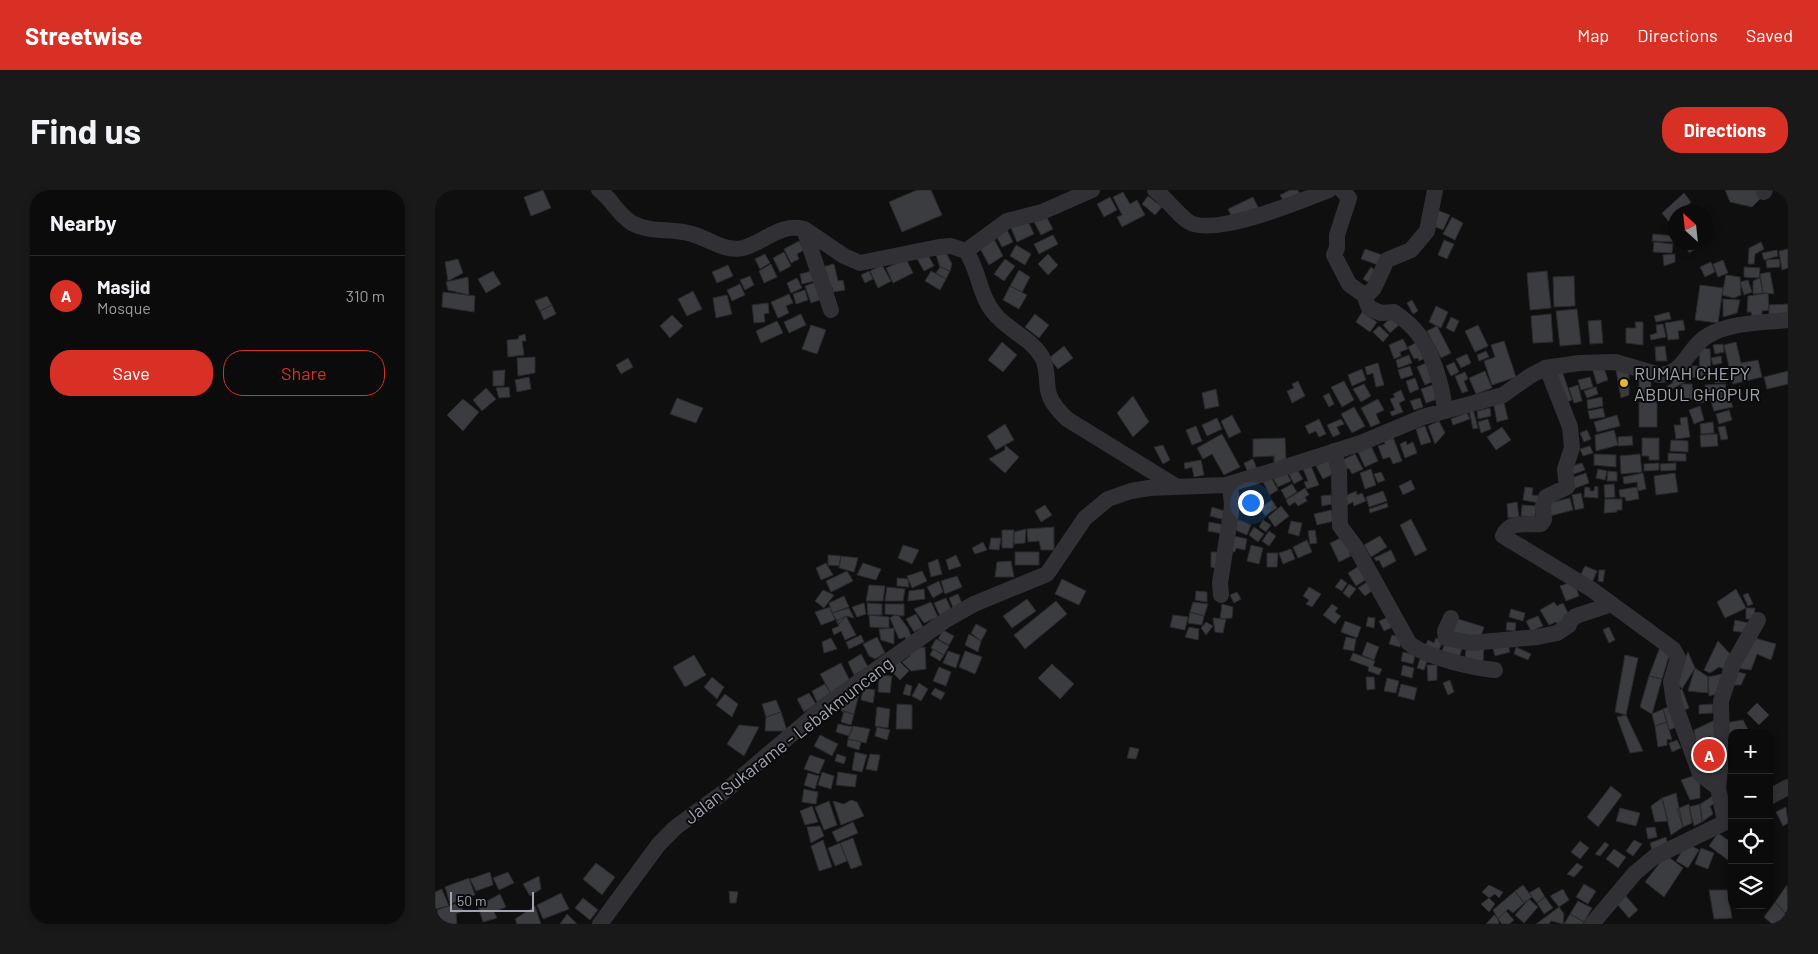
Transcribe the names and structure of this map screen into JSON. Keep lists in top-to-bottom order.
{
  "streets": {
    "street": ["Jalan Sukarame - Lebakmuncang"]
  },
  "places": ["RUMAH CHEPY ABDUL GHOPUR"],
  "scale_bar": "50 m",
  "north": "top left",
  "page": {
    "header": "Streetwise",
    "nav": ["Map", "Directions", "Saved"],
    "buttons": [
      "Directions",
      ["Save", "Share"]
    ],
    "title": "Find us",
    "heading": "Nearby",
    "list": [
      {
        "mark": "A",
        "name": "Masjid",
        "note": "Mosque",
        "value": "310 m"
      }
    ],
    "map_buttons": ["+", "−"],
    "pins": "A",
    "scale": "50 m"
  }
}
